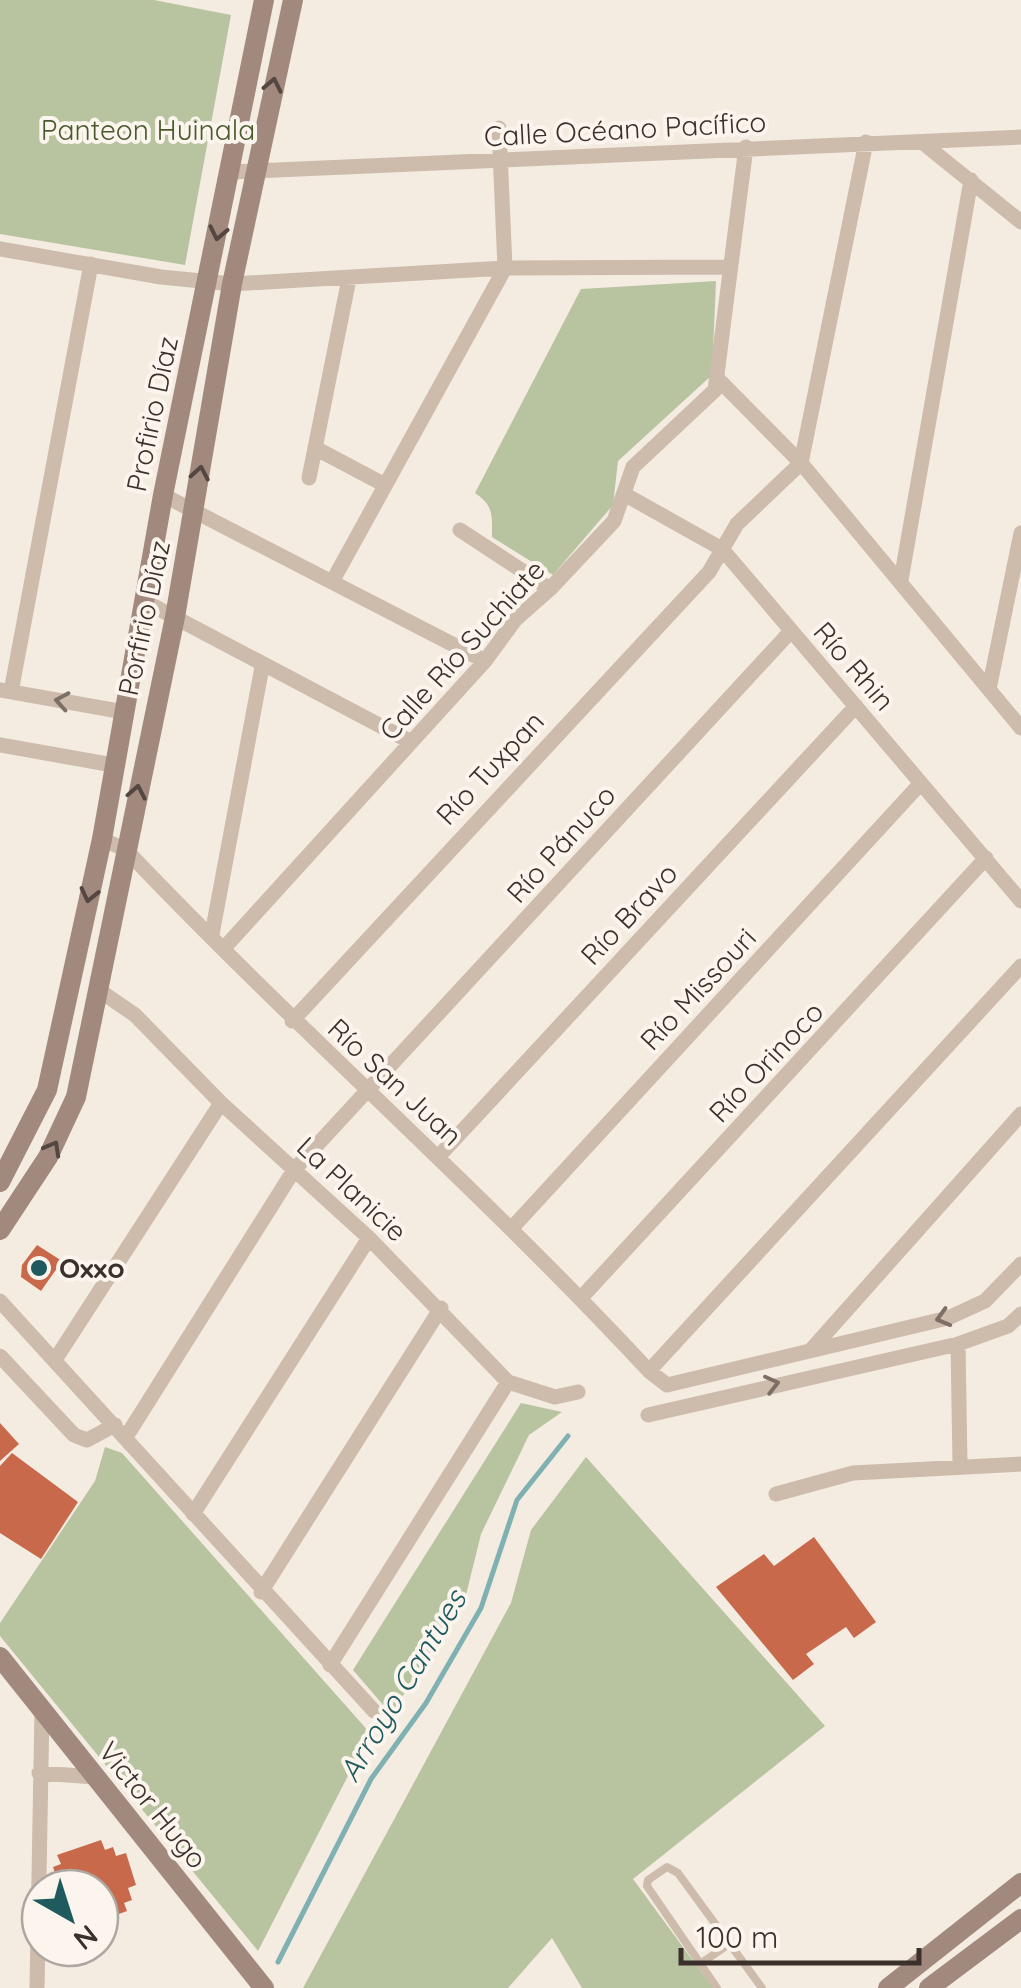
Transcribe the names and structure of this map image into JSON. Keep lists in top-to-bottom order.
{
  "streets": {
    "street": [
      "Calle Océano Pacífico",
      "Profirio Díaz",
      "Porfirio Díaz",
      "Calle Río Suchiate",
      "Río Rhin",
      "Río Tuxpan",
      "Río Pánuco",
      "Río Bravo",
      "Río Missouri",
      "Río Orinoco",
      "Río San Juan",
      "La Planicie",
      "Victor Hugo"
    ]
  },
  "crossings": [
    ["Calle Océano Pacífico", "Profirio Díaz"],
    ["Calle Océano Pacífico", "Porfirio Díaz"],
    ["Profirio Díaz", "Río San Juan"],
    ["Porfirio Díaz", "Río San Juan"],
    ["Porfirio Díaz", "La Planicie"],
    ["Calle Río Suchiate", "Río Rhin"],
    ["Calle Río Suchiate", "Río San Juan"],
    ["Río Rhin", "Río Tuxpan"],
    ["Río Rhin", "Río Pánuco"],
    ["Río Rhin", "Río Bravo"],
    ["Río Rhin", "Río Missouri"],
    ["Río Rhin", "Río Orinoco"],
    ["Río Tuxpan", "Río San Juan"],
    ["Río Pánuco", "Río San Juan"],
    ["Río Pánuco", "La Planicie"],
    ["Río Bravo", "Río San Juan"],
    ["Río Missouri", "Río San Juan"],
    ["Río Orinoco", "Río San Juan"]
  ],
  "water": ["Arroyo Cantues"],
  "parks": ["Panteon Huinala"],
  "places": ["Oxxo"],
  "scale_bar": "100 m",
  "north": "bottom right"
}
